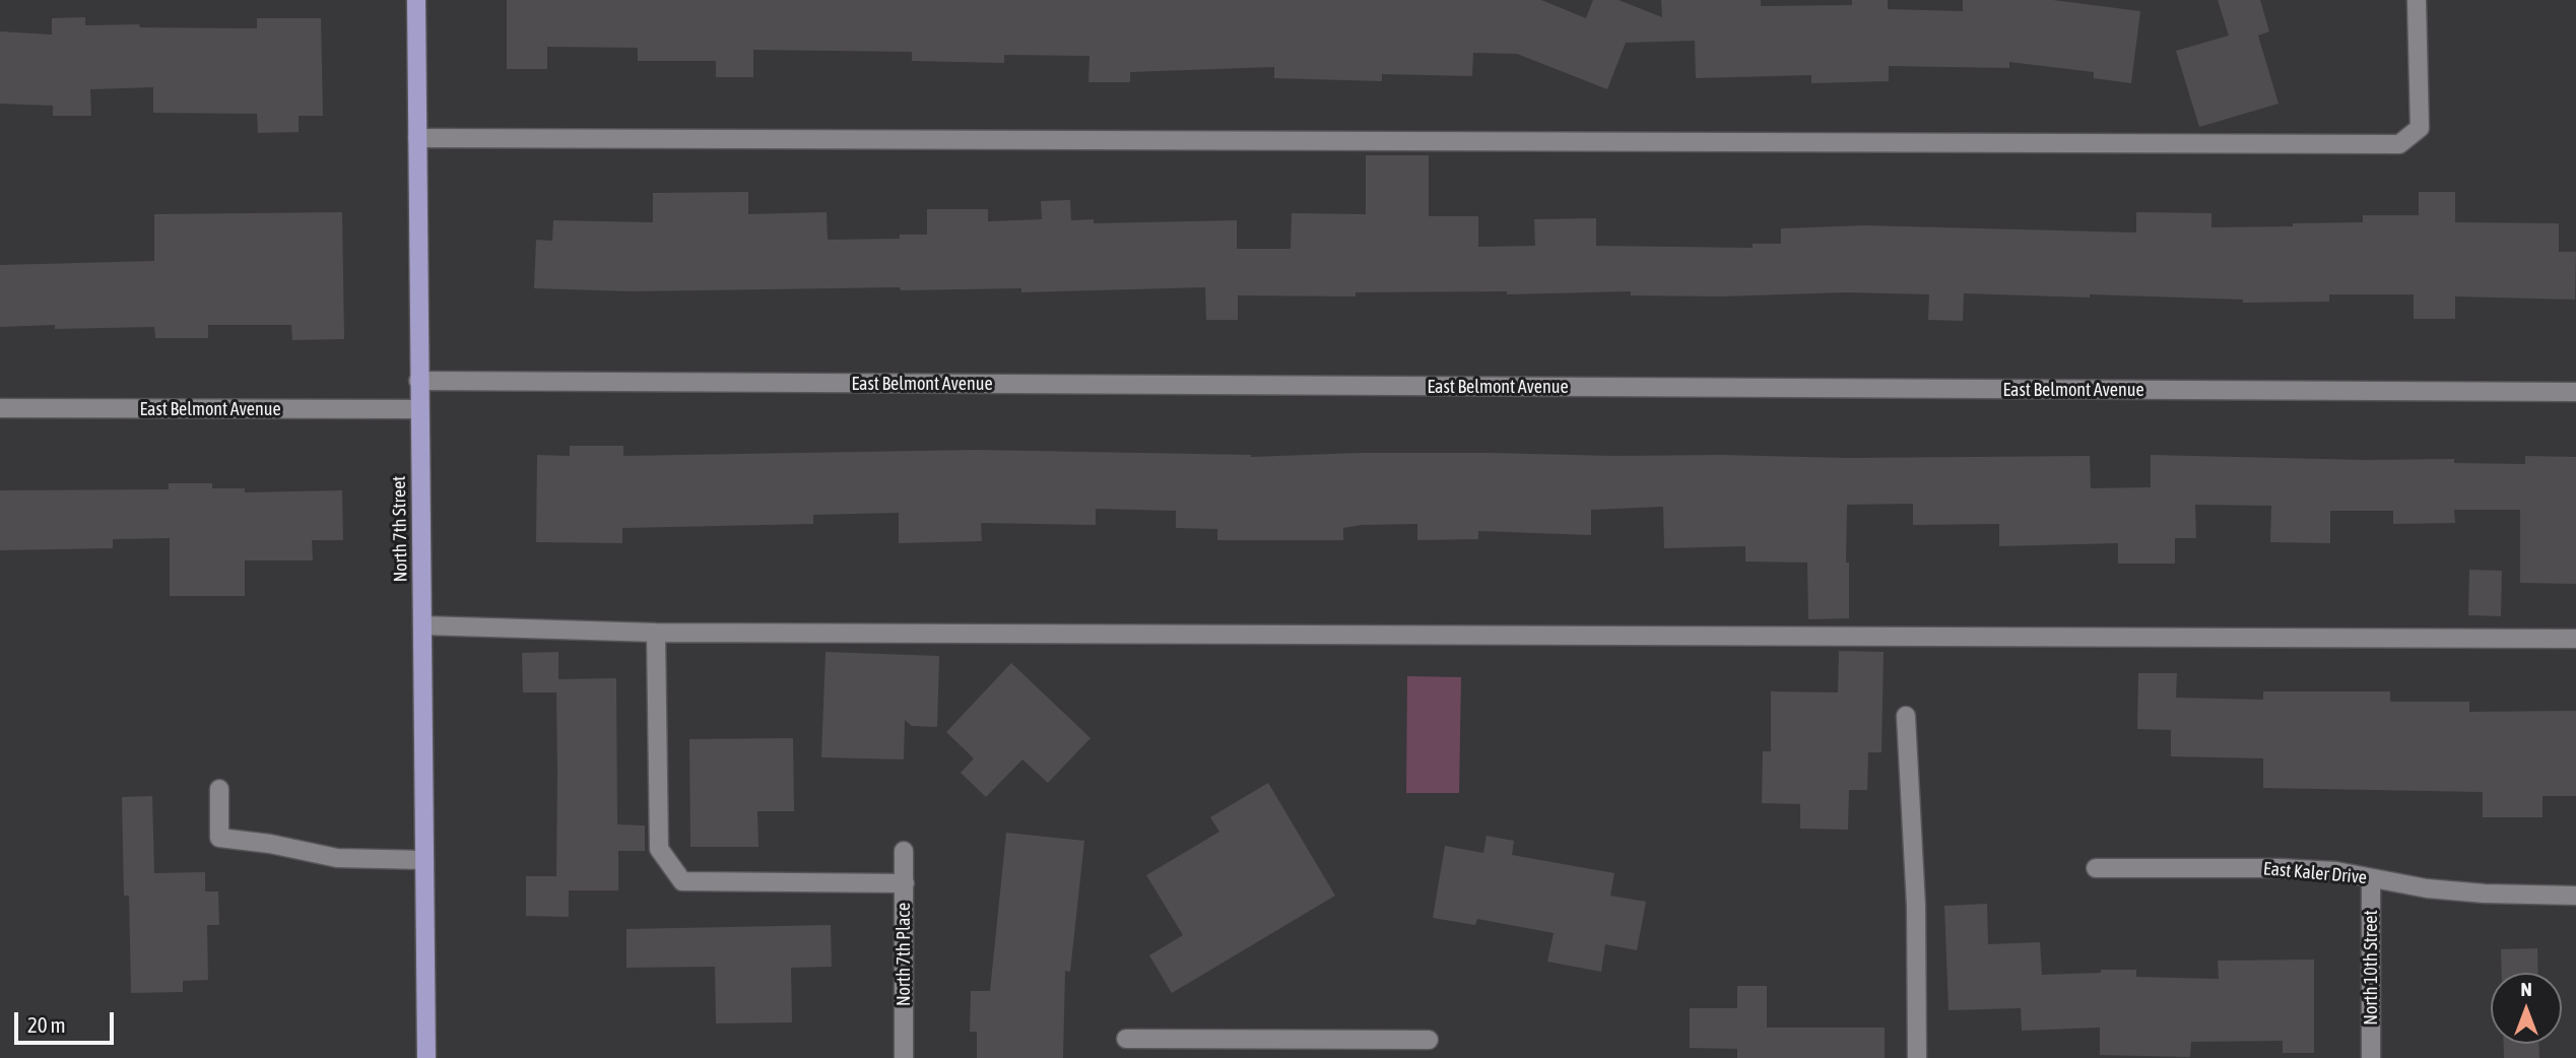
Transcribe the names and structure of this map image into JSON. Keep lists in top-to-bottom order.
{
  "streets": {
    "main road": ["North 7th Street"],
    "street": [
      "East Belmont Avenue",
      "East Kaler Drive",
      "North 7th Place",
      "North 10th Street"
    ]
  },
  "crossings": [
    ["East Belmont Avenue", "North 7th Street"],
    ["East Kaler Drive", "North 10th Street"]
  ],
  "scale_bar": "20 m",
  "north": "top"
}
